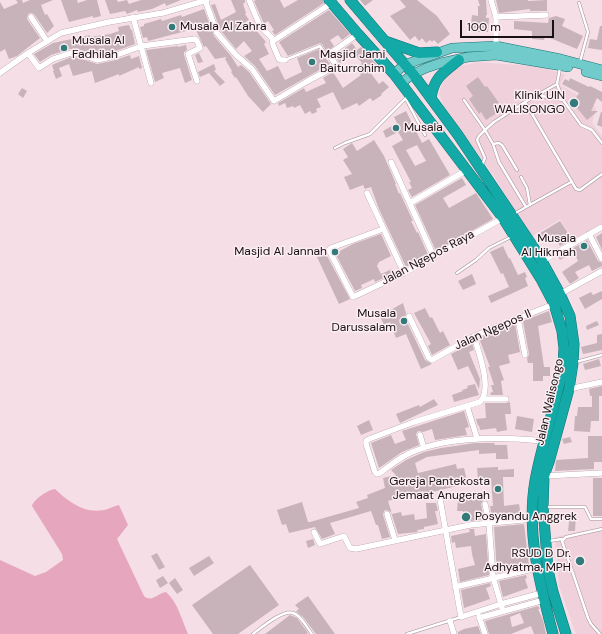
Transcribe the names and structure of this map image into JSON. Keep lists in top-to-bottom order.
{
  "streets": {
    "highway": ["Jalan Walisongo"],
    "street": ["Jalan Ngepos Raya", "Jalan Ngepos II"]
  },
  "crossings": [
    ["Jalan Ngepos Raya", "Jalan Walisongo"],
    ["Jalan Ngepos II", "Jalan Walisongo"]
  ],
  "places": [
    "Musala Al Zahra",
    "Musala Al Fadhilah",
    "Masjid Jami Baiturrohim",
    "Klinik UIN WALISONGO",
    "Musala",
    "Musala Al Hikmah",
    "Masjid Al Jannah",
    "Musala Darussalam",
    "Gereja Pantekosta Jemaat Anugerah",
    "Posyandu Anggrek",
    "RSUD D Dr. Adhyatma, MPH"
  ],
  "scale_bar": "100 m"
}
